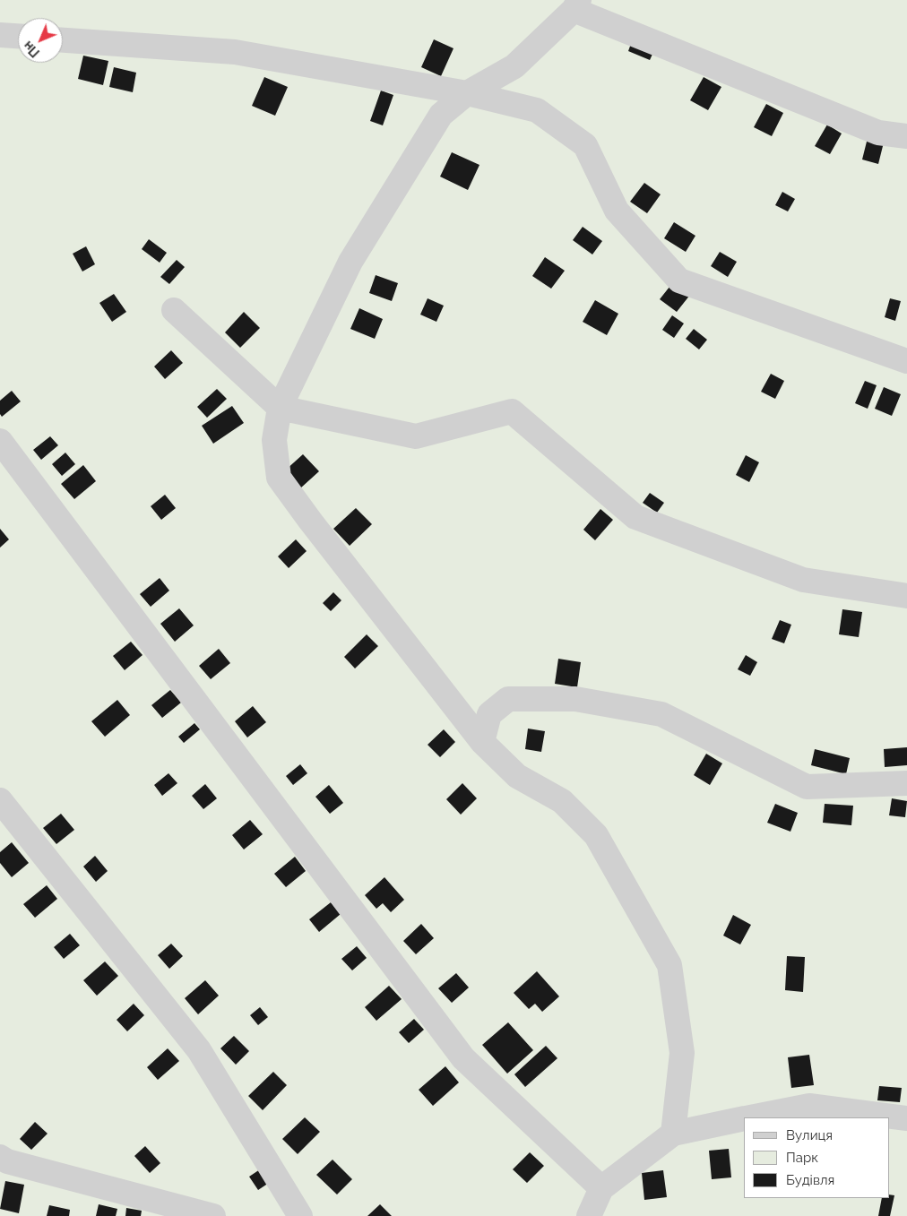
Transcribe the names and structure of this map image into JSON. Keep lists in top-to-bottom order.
{
  "legend": ["Вулиця", "Парк", "Будівля"],
  "north": "bottom left"
}
